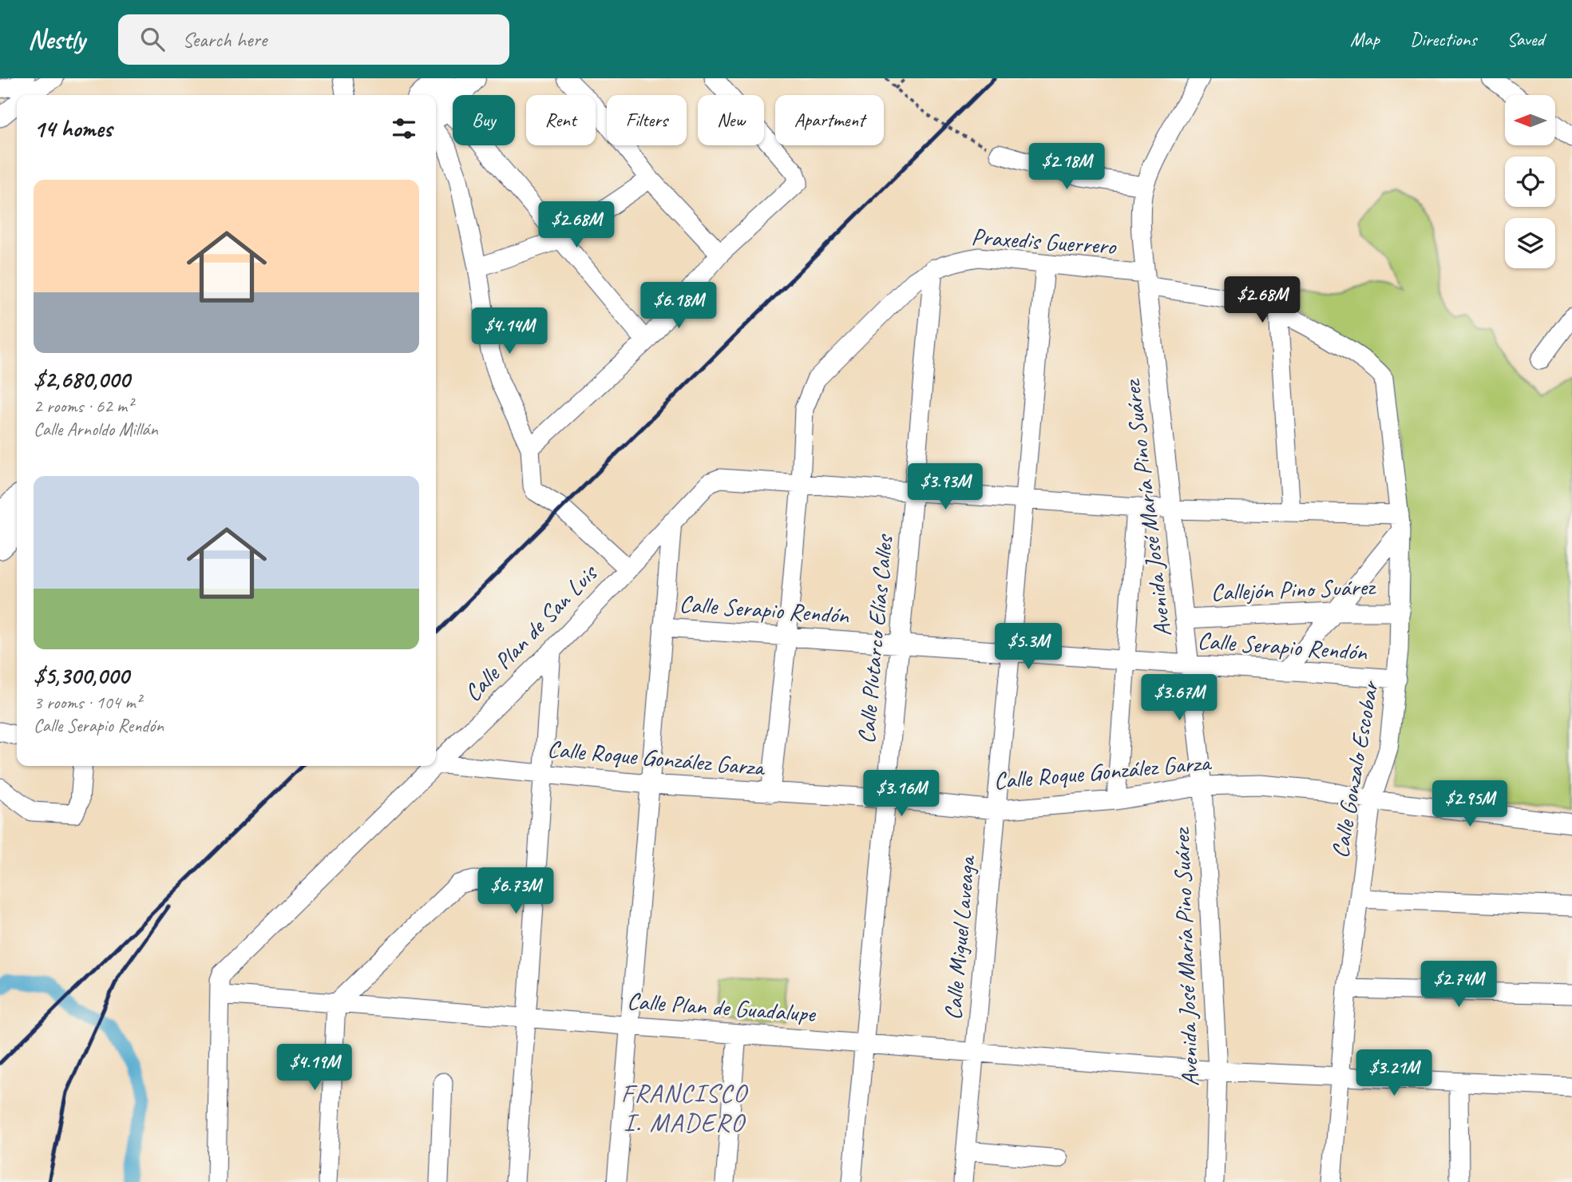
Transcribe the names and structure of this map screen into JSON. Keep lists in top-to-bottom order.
{
  "streets": {
    "street": [
      "Praxedis Guerrero",
      "Avenida José María Pino Suárez",
      "Callejón Pino Suárez",
      "Calle Serapio Rendón",
      "Calle Plan de San Luis",
      "Calle Plutarco Elías Calles",
      "Calle Roque González Garza",
      "Calle Gonzalo Escobar",
      "Calle Miguel Laveaga",
      "Calle Plan de Guadalupe"
    ]
  },
  "crossings": [
    ["Praxedis Guerrero", "Avenida José María Pino Suárez"],
    ["Praxedis Guerrero", "Calle Plan de San Luis"],
    ["Praxedis Guerrero", "Calle Plutarco Elías Calles"],
    ["Praxedis Guerrero", "Calle Gonzalo Escobar"],
    ["Praxedis Guerrero", "Calle Miguel Laveaga"],
    ["Avenida José María Pino Suárez", "Callejón Pino Suárez"],
    ["Avenida José María Pino Suárez", "Calle Serapio Rendón"],
    ["Avenida José María Pino Suárez", "Calle Roque González Garza"],
    ["Avenida José María Pino Suárez", "Calle Plan de Guadalupe"],
    ["Callejón Pino Suárez", "Calle Gonzalo Escobar"],
    ["Calle Serapio Rendón", "Calle Plutarco Elías Calles"],
    ["Calle Serapio Rendón", "Calle Gonzalo Escobar"],
    ["Calle Serapio Rendón", "Calle Miguel Laveaga"],
    ["Calle Plan de San Luis", "Calle Plan de Guadalupe"],
    ["Calle Plutarco Elías Calles", "Calle Roque González Garza"],
    ["Calle Plutarco Elías Calles", "Calle Plan de Guadalupe"],
    ["Calle Roque González Garza", "Calle Gonzalo Escobar"],
    ["Calle Roque González Garza", "Calle Miguel Laveaga"],
    ["Calle Gonzalo Escobar", "Calle Plan de Guadalupe"],
    ["Calle Miguel Laveaga", "Calle Plan de Guadalupe"]
  ],
  "districts": ["FRANCISCO I. MADERO"],
  "north": "left",
  "page": {
    "header": "Nestly",
    "search": "Search here",
    "nav": ["Map", "Directions", "Saved"],
    "chip": [
      "Buy",
      "Rent",
      "Filters",
      "New",
      "Apartment"
    ],
    "heading": "14 homes",
    "price": [
      "$2.18M",
      "$2.68M",
      "$2.68M",
      "$6.18M",
      "$4.14M",
      "$3.93M",
      "$5.3M",
      "$3.67M",
      "$3.16M",
      "$2.95M",
      "$6.73M",
      "$2.74M",
      "$4.19M",
      "$3.21M"
    ],
    "list": [
      {
        "name": "$2,680,000",
        "note": "2 rooms · 62 m² · Calle Arnoldo Millán"
      },
      {
        "name": "$5,300,000",
        "note": "3 rooms · 104 m² · Calle Serapio Rendón"
      }
    ]
  }
}
